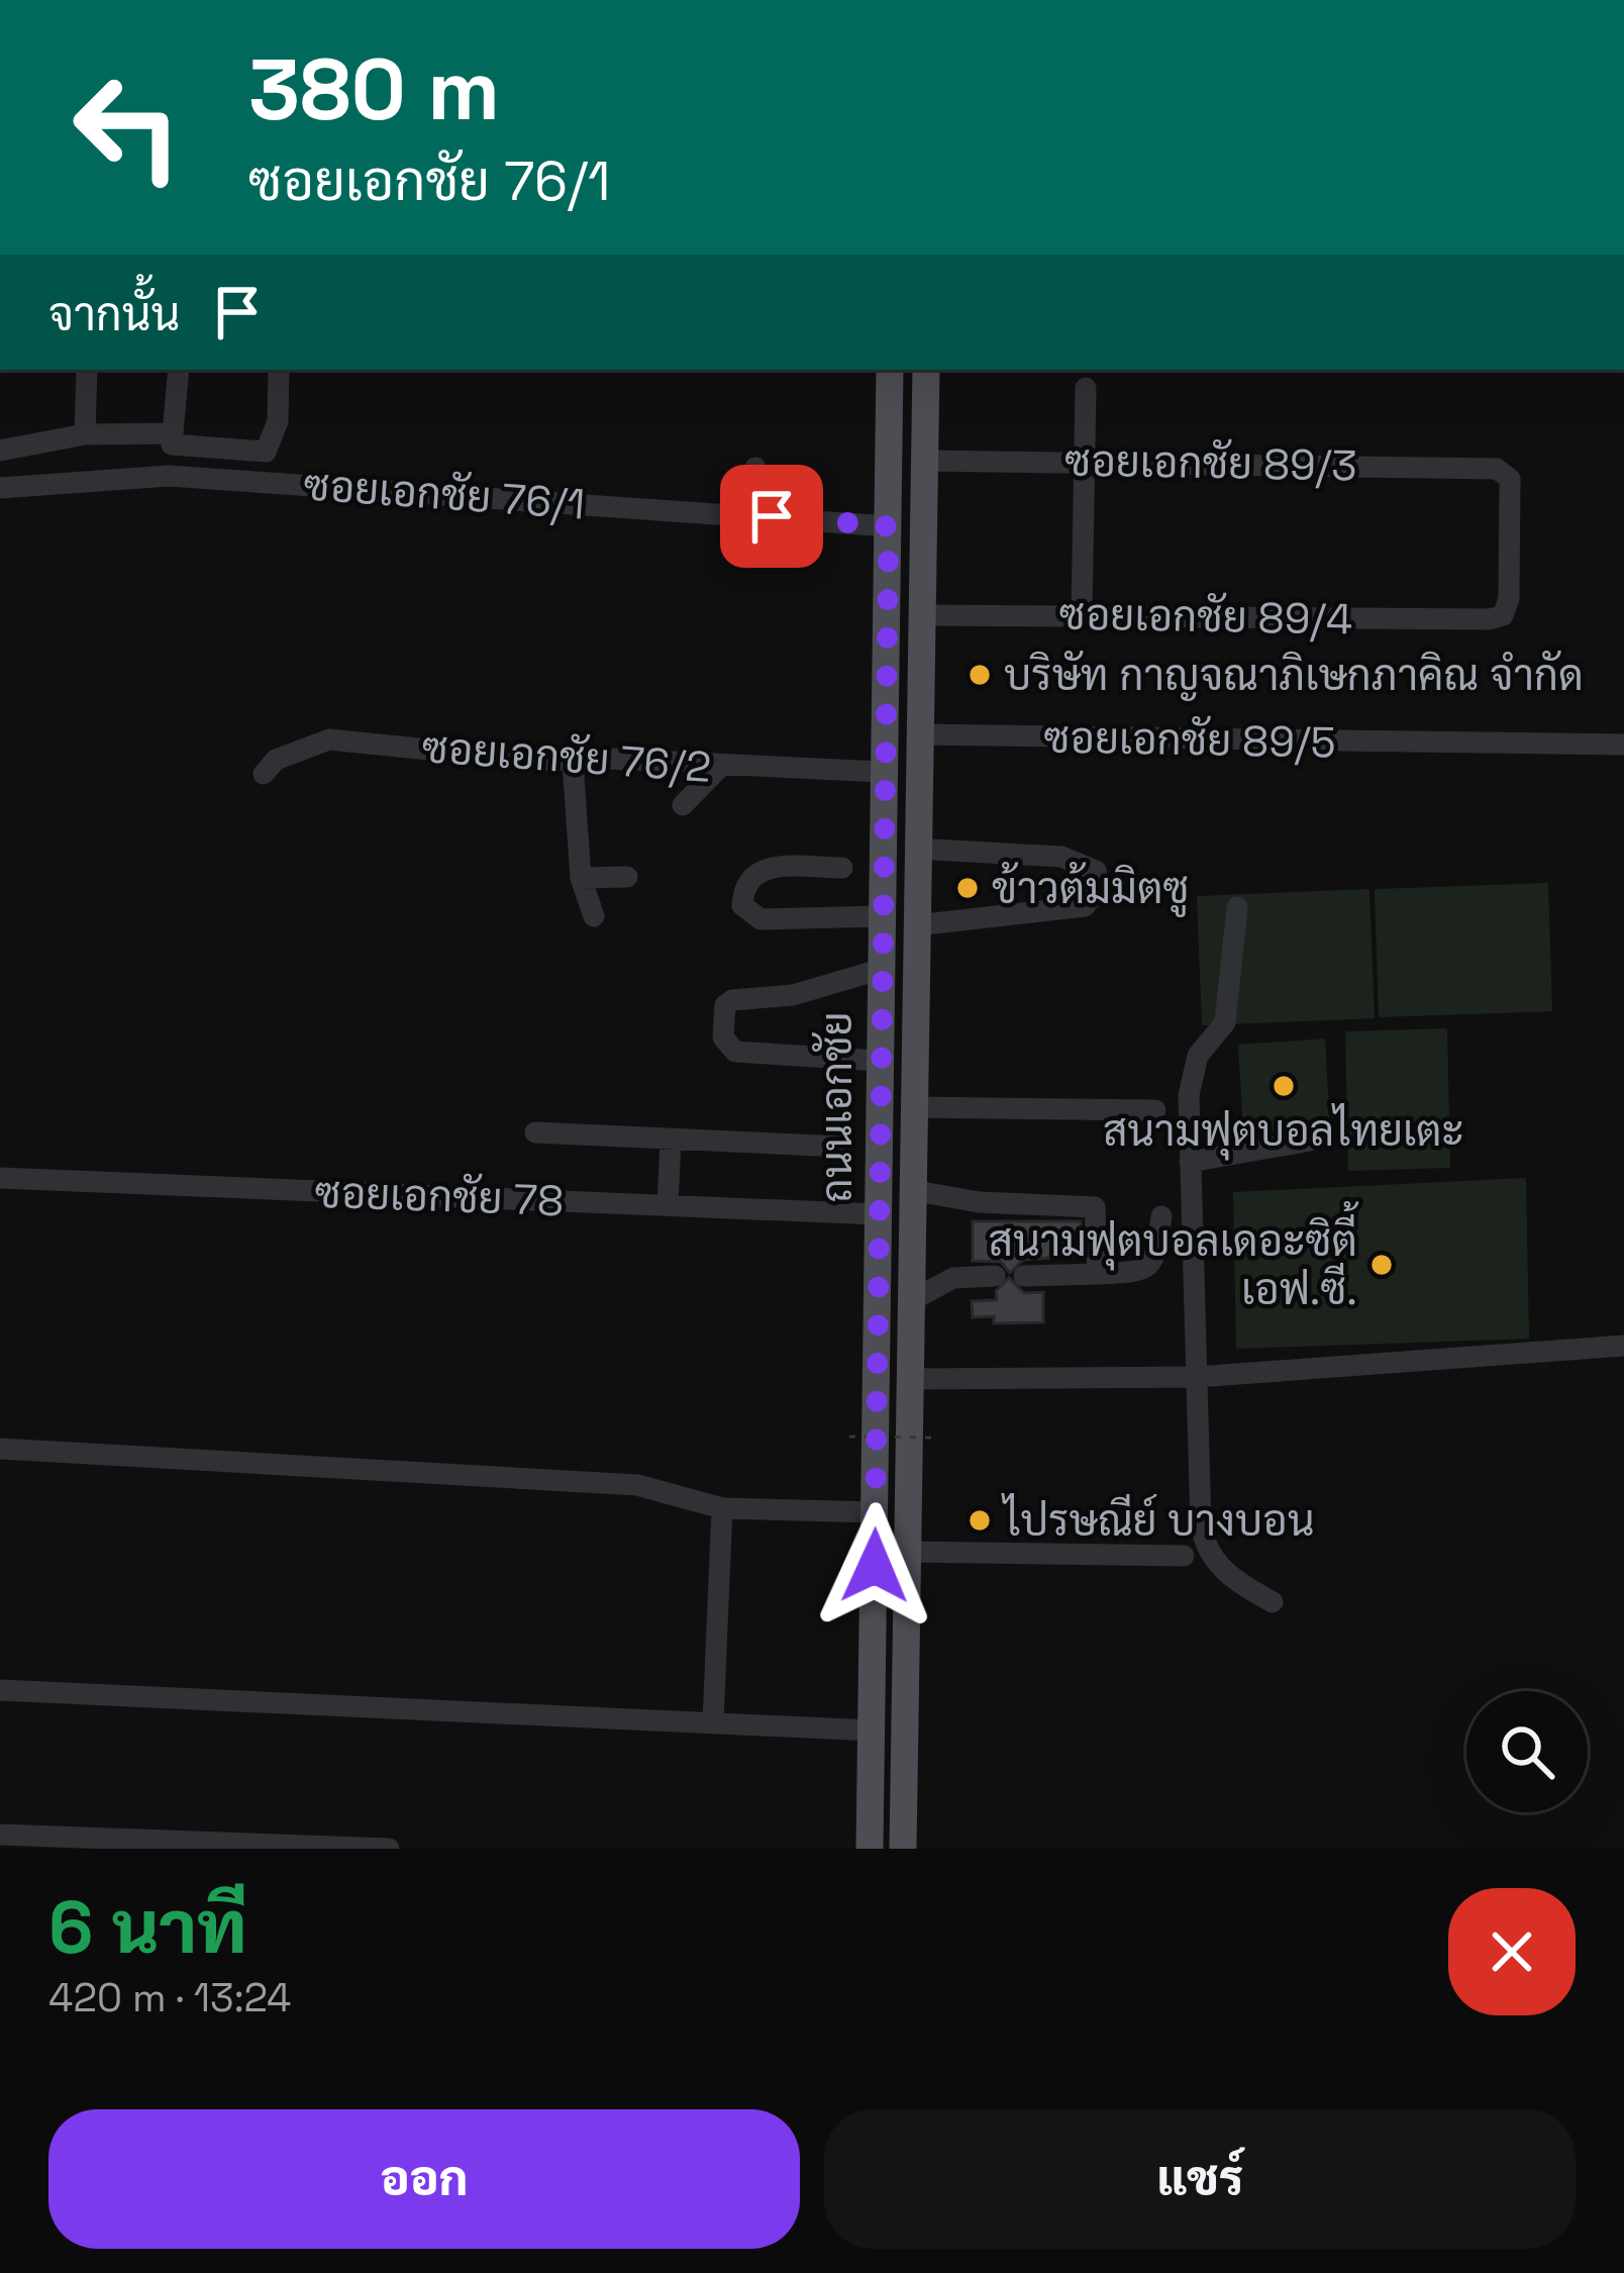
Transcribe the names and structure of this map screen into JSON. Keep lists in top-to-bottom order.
{
  "streets": {
    "main road": ["ถนนเอกชัย"],
    "street": [
      "ซอยเอกชัย 89/3",
      "ซอยเอกชัย 76/1",
      "ซอยเอกชัย 89/4",
      "ซอยเอกชัย 89/5",
      "ซอยเอกชัย 76/2",
      "ซอยเอกชัย 78"
    ]
  },
  "crossings": [
    ["ซอยเอกชัย 89/3", "ซอยเอกชัย 89/4"],
    ["ซอยเอกชัย 89/3", "ถนนเอกชัย"],
    ["ซอยเอกชัย 76/1", "ถนนเอกชัย"],
    ["ซอยเอกชัย 89/4", "ถนนเอกชัย"],
    ["ซอยเอกชัย 89/5", "ถนนเอกชัย"],
    ["ซอยเอกชัย 76/2", "ถนนเอกชัย"],
    ["ถนนเอกชัย", "ซอยเอกชัย 78"]
  ],
  "places": [
    "บริษัท กาญจณาภิเษกภาคิณ จำกัด",
    "ข้าวต้มมิตซู",
    "สนามฟุตบอลไทยเตะ",
    "สนามฟุตบอลเดอะซิตี้ เอฟ.ซี.",
    "ไปรษณีย์ บางบอน"
  ],
  "page": {
    "turn": ["380 m", "ซอยเอกชัย 76/1"],
    "then": "จากนั้น",
    "heading": ["6 นาที", "420 m · 13:24"],
    "buttons": ["ออก", "แชร์"]
  }
}
